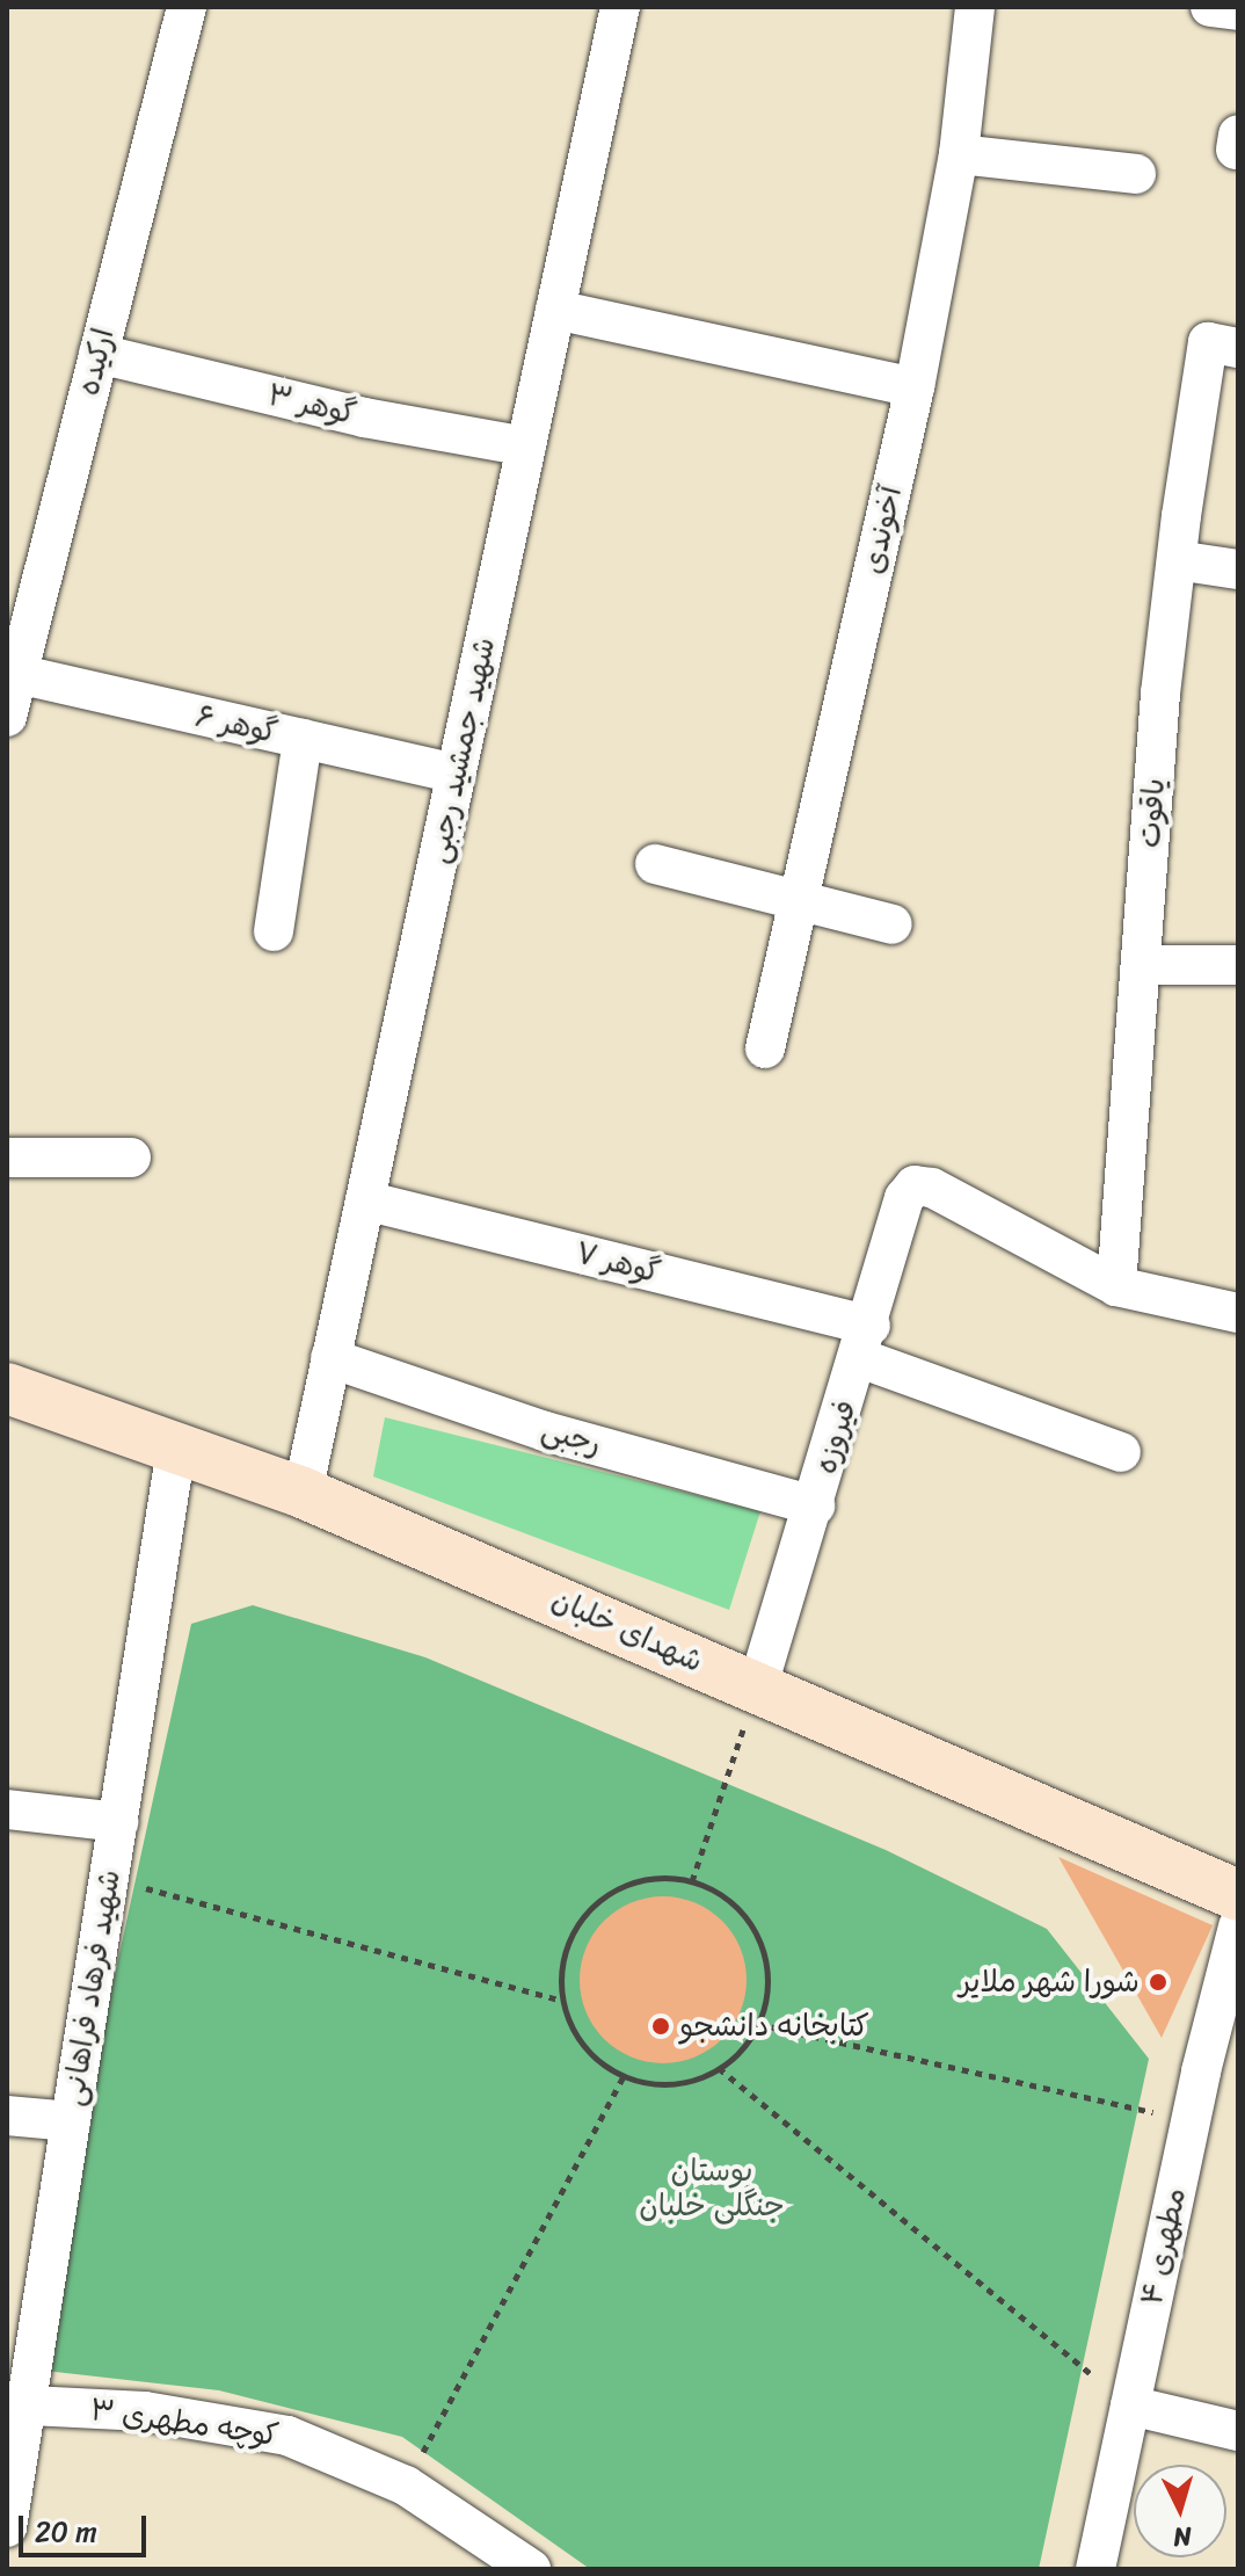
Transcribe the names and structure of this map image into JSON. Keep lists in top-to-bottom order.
{
  "streets": {
    "street": [
      "ارکیده",
      "گوهر ۳",
      "آخوندی",
      "گوهر ۶",
      "شهید جمشید رجبی",
      "یاقوت",
      "گوهر ۷",
      "رجبی",
      "فیروزه",
      "شهدای خلبان",
      "شهید فرهاد فراهانی",
      "مطهری ۴",
      "کوچه مطهری ۳"
    ]
  },
  "crossings": [
    ["ارکیده", "گوهر ۳"],
    ["ارکیده", "گوهر ۶"],
    ["گوهر ۳", "شهید جمشید رجبی"],
    ["گوهر ۶", "شهید جمشید رجبی"],
    ["شهید جمشید رجبی", "گوهر ۷"],
    ["شهید جمشید رجبی", "رجبی"],
    ["شهید جمشید رجبی", "شهدای خلبان"],
    ["یاقوت", "فیروزه"],
    ["گوهر ۷", "فیروزه"],
    ["رجبی", "فیروزه"],
    ["فیروزه", "شهدای خلبان"],
    ["شهدای خلبان", "شهید فرهاد فراهانی"],
    ["شهید فرهاد فراهانی", "کوچه مطهری ۳"]
  ],
  "parks": ["بوستان جنگلی خلبان"],
  "places": ["شورا شهر ملایر", "کتابخانه دانشجو"],
  "scale_bar": "20 m",
  "north": "bottom"
}
